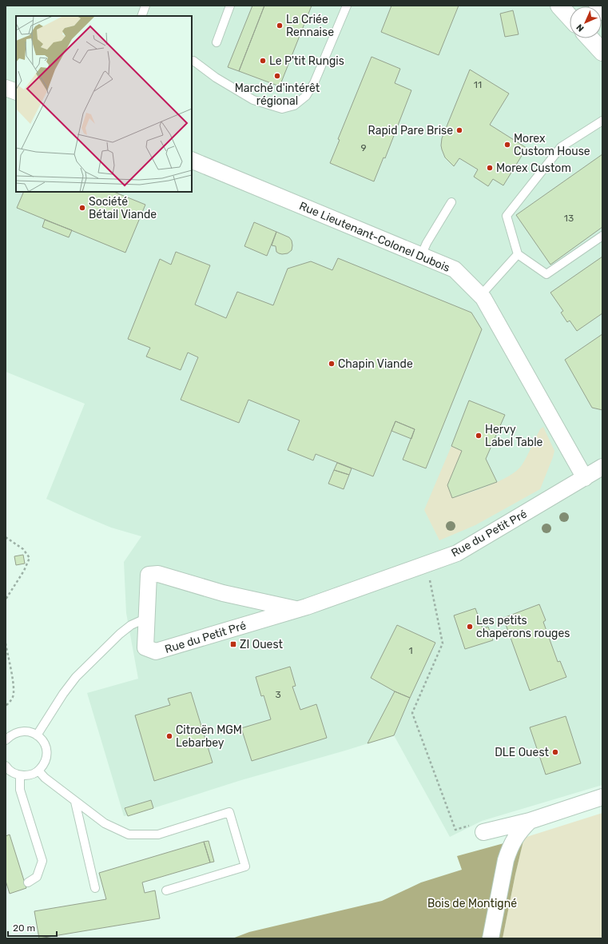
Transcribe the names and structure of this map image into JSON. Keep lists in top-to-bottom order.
{
  "streets": {
    "street": ["Rue Lieutenant-Colonel Dubois", "Rue du Petit Pré"]
  },
  "crossings": [
    ["Rue Lieutenant-Colonel Dubois", "Rue du Petit Pré"]
  ],
  "parks": ["Bois de Montigné"],
  "places": {
    "other": [
      "La Criée Rennaise",
      "Le P'tit Rungis",
      "Marché d'intérêt régional",
      "Rapid Pare Brise",
      "Morex Custom House",
      "Morex Custom",
      "Société Bétail Viande",
      "Chapin Viande",
      "Hervy Label Table",
      "Les petits chaperons rouges",
      "Citroën MGM Lebarbey",
      "DLE Ouest"
    ],
    "transit": ["ZI Ouest"]
  },
  "house_numbers": [
    "11",
    "9",
    "13",
    "1",
    "3"
  ],
  "scale_bar": "20 m",
  "north": "bottom left"
}
